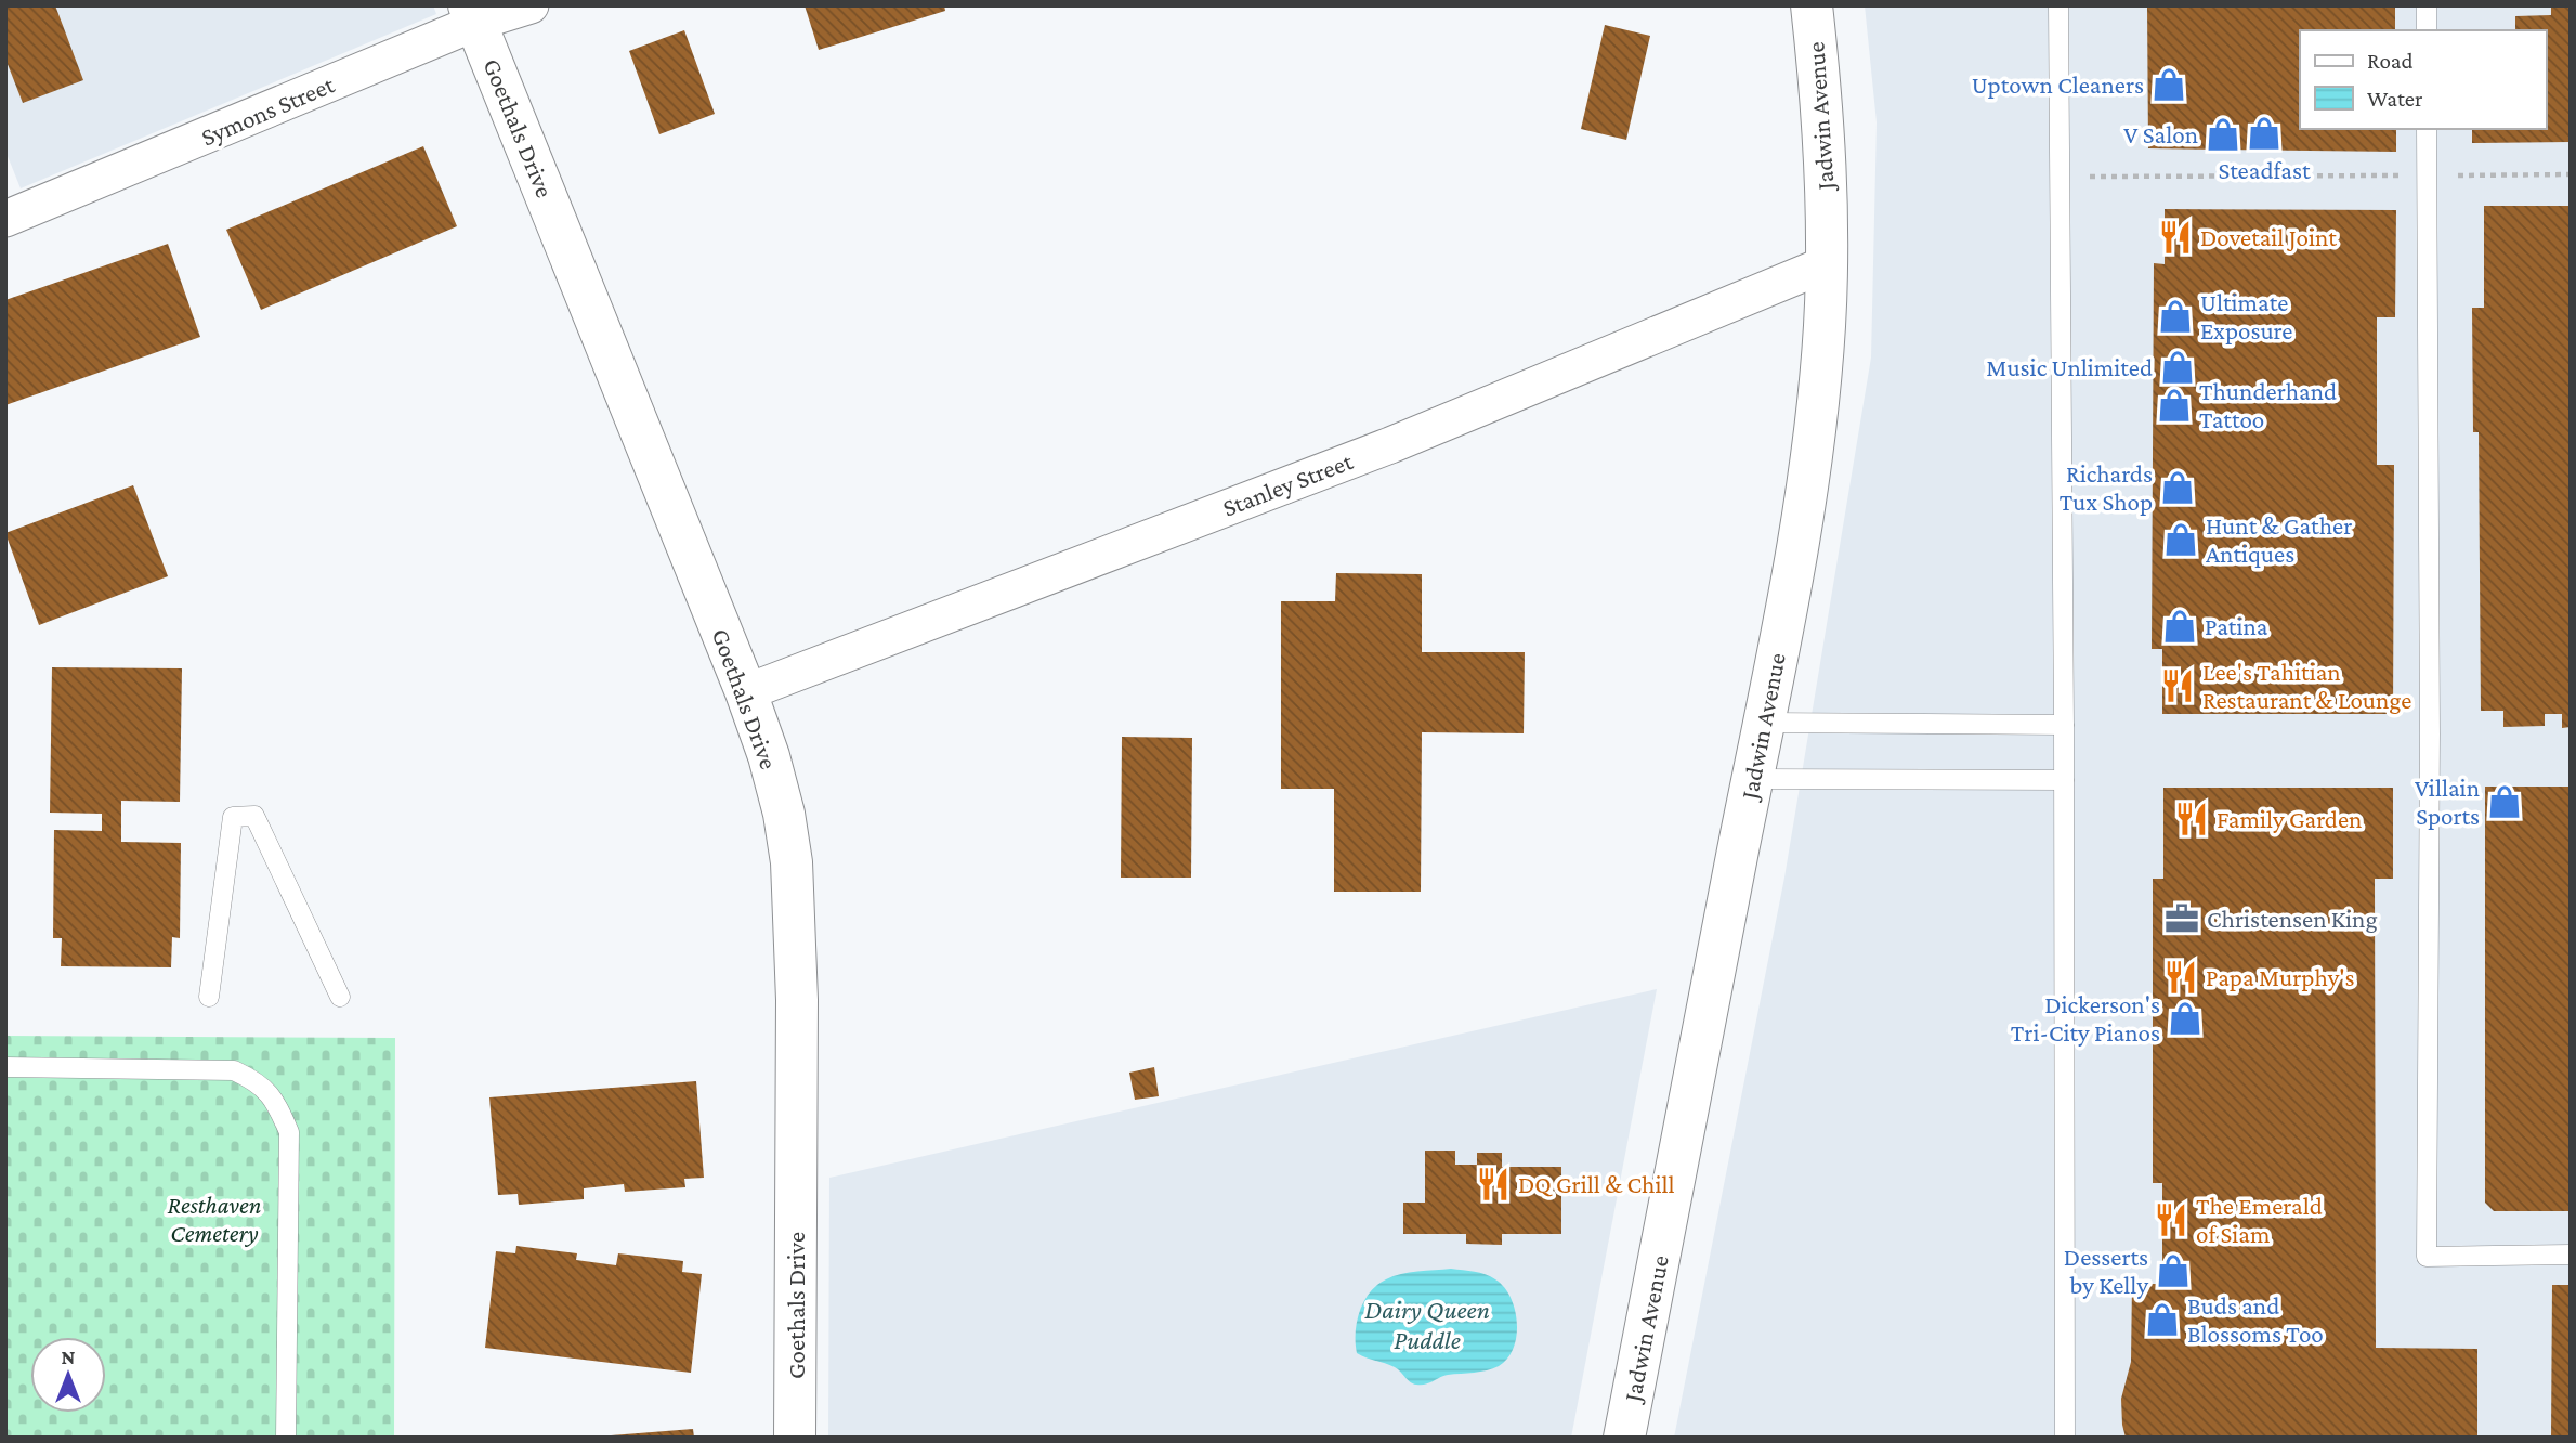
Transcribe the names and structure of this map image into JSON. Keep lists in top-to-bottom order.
{
  "streets": {
    "street": [
      "Symons Street",
      "Jadwin Avenue",
      "Goethals Drive",
      "Stanley Street"
    ]
  },
  "crossings": [
    ["Symons Street", "Goethals Drive"],
    ["Jadwin Avenue", "Stanley Street"],
    ["Goethals Drive", "Stanley Street"]
  ],
  "water": ["Dairy Queen Puddle"],
  "parks": ["Resthaven Cemetery"],
  "places": {
    "shop": [
      "Uptown Cleaners",
      "Steadfast",
      "V Salon",
      "Ultimate Exposure",
      "Music Unlimited",
      "Thunderhand Tattoo",
      "Richards Tux Shop",
      "Hunt & Gather Antiques",
      "Patina",
      "Villain Sports",
      "Dickerson's Tri-City Pianos",
      "Desserts by Kelly",
      "Buds and Blossoms Too"
    ],
    "restaurant": [
      "Dovetail Joint",
      "Lee's Tahitian Restaurant & Lounge",
      "Family Garden",
      "Papa Murphy's",
      "DQ Grill & Chill",
      "The Emerald of Siam"
    ],
    "office": ["Christensen King"]
  },
  "legend": ["Road", "Water"],
  "north": "top"
}
